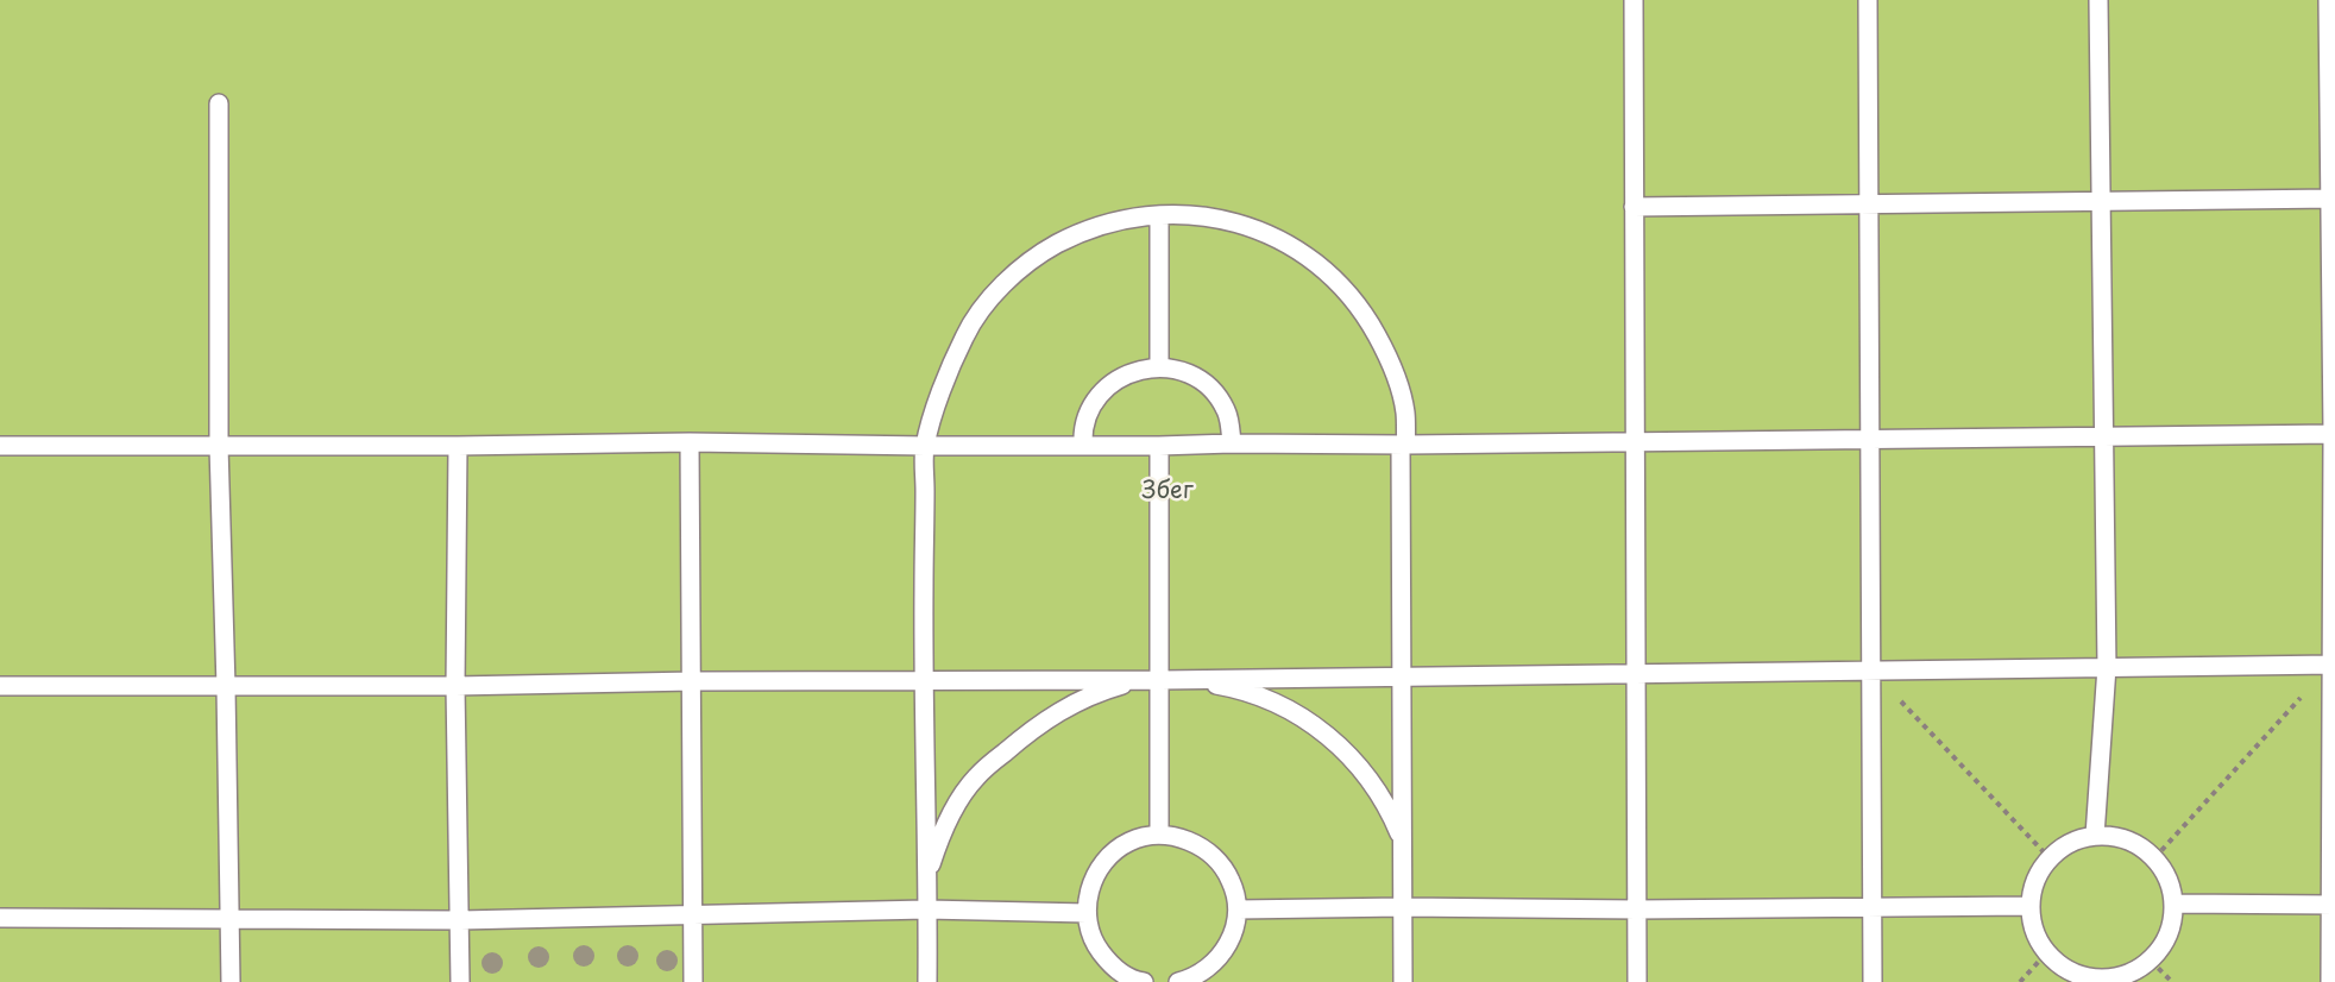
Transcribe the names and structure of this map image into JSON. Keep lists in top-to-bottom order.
{
  "parks": ["Збег"]
}
